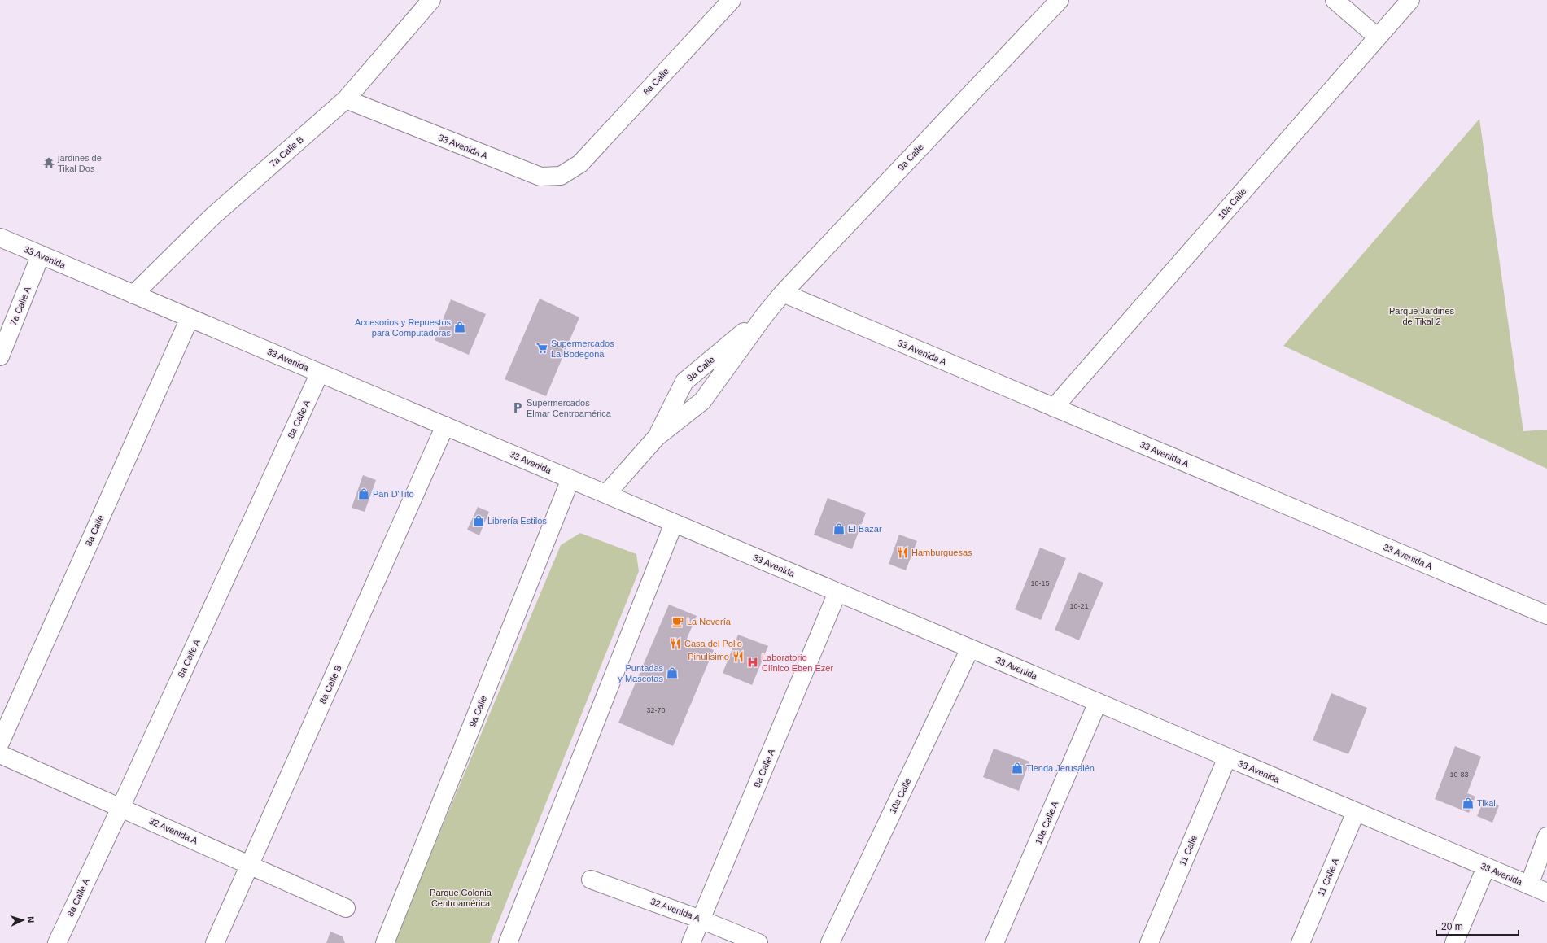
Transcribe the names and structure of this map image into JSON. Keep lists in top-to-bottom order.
{
  "streets": {
    "street": [
      "8a Calle",
      "33 Avenida A",
      "7a Calle B",
      "9a Calle",
      "10a Calle",
      "33 Avenida",
      "7a Calle A",
      "8a Calle A",
      "8a Calle B",
      "9a Calle A",
      "10a Calle A",
      "32 Avenida A",
      "11 Calle",
      "11 Calle A"
    ]
  },
  "crossings": [
    ["8a Calle", "33 Avenida A"],
    ["8a Calle", "33 Avenida"],
    ["33 Avenida A", "7a Calle B"],
    ["33 Avenida A", "9a Calle"],
    ["33 Avenida A", "10a Calle"],
    ["7a Calle B", "33 Avenida"],
    ["9a Calle", "33 Avenida"],
    ["10a Calle", "33 Avenida"],
    ["33 Avenida", "7a Calle A"],
    ["33 Avenida", "8a Calle A"],
    ["33 Avenida", "8a Calle B"],
    ["33 Avenida", "9a Calle A"],
    ["33 Avenida", "10a Calle A"],
    ["33 Avenida", "11 Calle"],
    ["33 Avenida", "11 Calle A"],
    ["8a Calle A", "32 Avenida A"],
    ["8a Calle B", "32 Avenida A"],
    ["9a Calle A", "32 Avenida A"]
  ],
  "parks": ["Parque Jardines de Tikal 2", "Parque Colonia Centroamérica"],
  "places": {
    "temple": ["jardines de Tikal Dos"],
    "shop": [
      "Accesorios y Repuestos para Computadoras",
      "Pan D'Tito",
      "Librería Estilos",
      "El Bazar",
      "Puntadas y Mascotas",
      "Tienda Jerusalén",
      "Tikal"
    ],
    "supermarket": ["Supermercados La Bodegona"],
    "parking": ["Supermercados Elmar Centroamérica"],
    "restaurant": ["Hamburguesas", "Casa del Pollo", "Pinulísimo"],
    "cafe": ["La Nevería"],
    "hospital": ["Laboratorio Clínico Eben Ezer"]
  },
  "house_numbers": [
    "10-15",
    "10-21",
    "32-70",
    "10-83"
  ],
  "scale_bar": "20 m",
  "north": "right"
}
